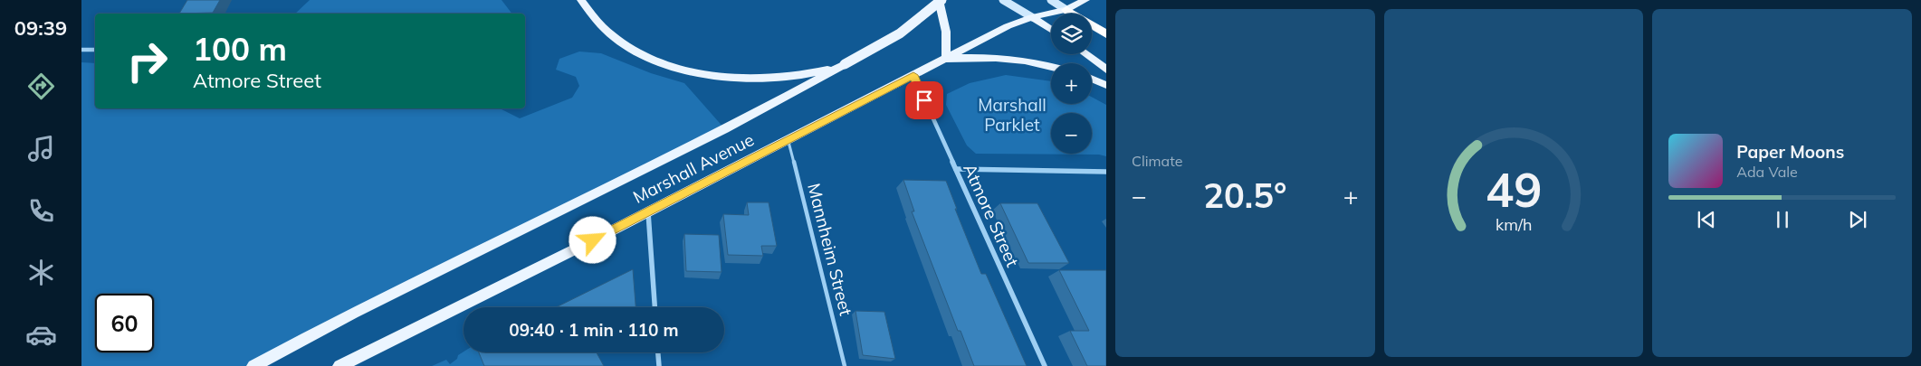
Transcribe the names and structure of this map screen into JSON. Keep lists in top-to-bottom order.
{
  "streets": {
    "main road": ["Marshall Avenue"],
    "street": ["Atmore Street"],
    "lane": ["Mannheim Street"]
  },
  "crossings": [
    ["Marshall Avenue", "Atmore Street"],
    ["Marshall Avenue", "Mannheim Street"]
  ],
  "parks": ["Marshall Parklet"],
  "page": {
    "tabs": "09:39",
    "tile": "Climate",
    "map_buttons": ["+", "−"],
    "turn": ["100 m", "Atmore Street"],
    "song": ["Paper Moons", "Ada Vale"],
    "heat": ["−", "20.5°", "+"],
    "limit": "60",
    "trip": "09:40 · 1 min · 110 m",
    "gauge": ["49", "km/h"]
  }
}
